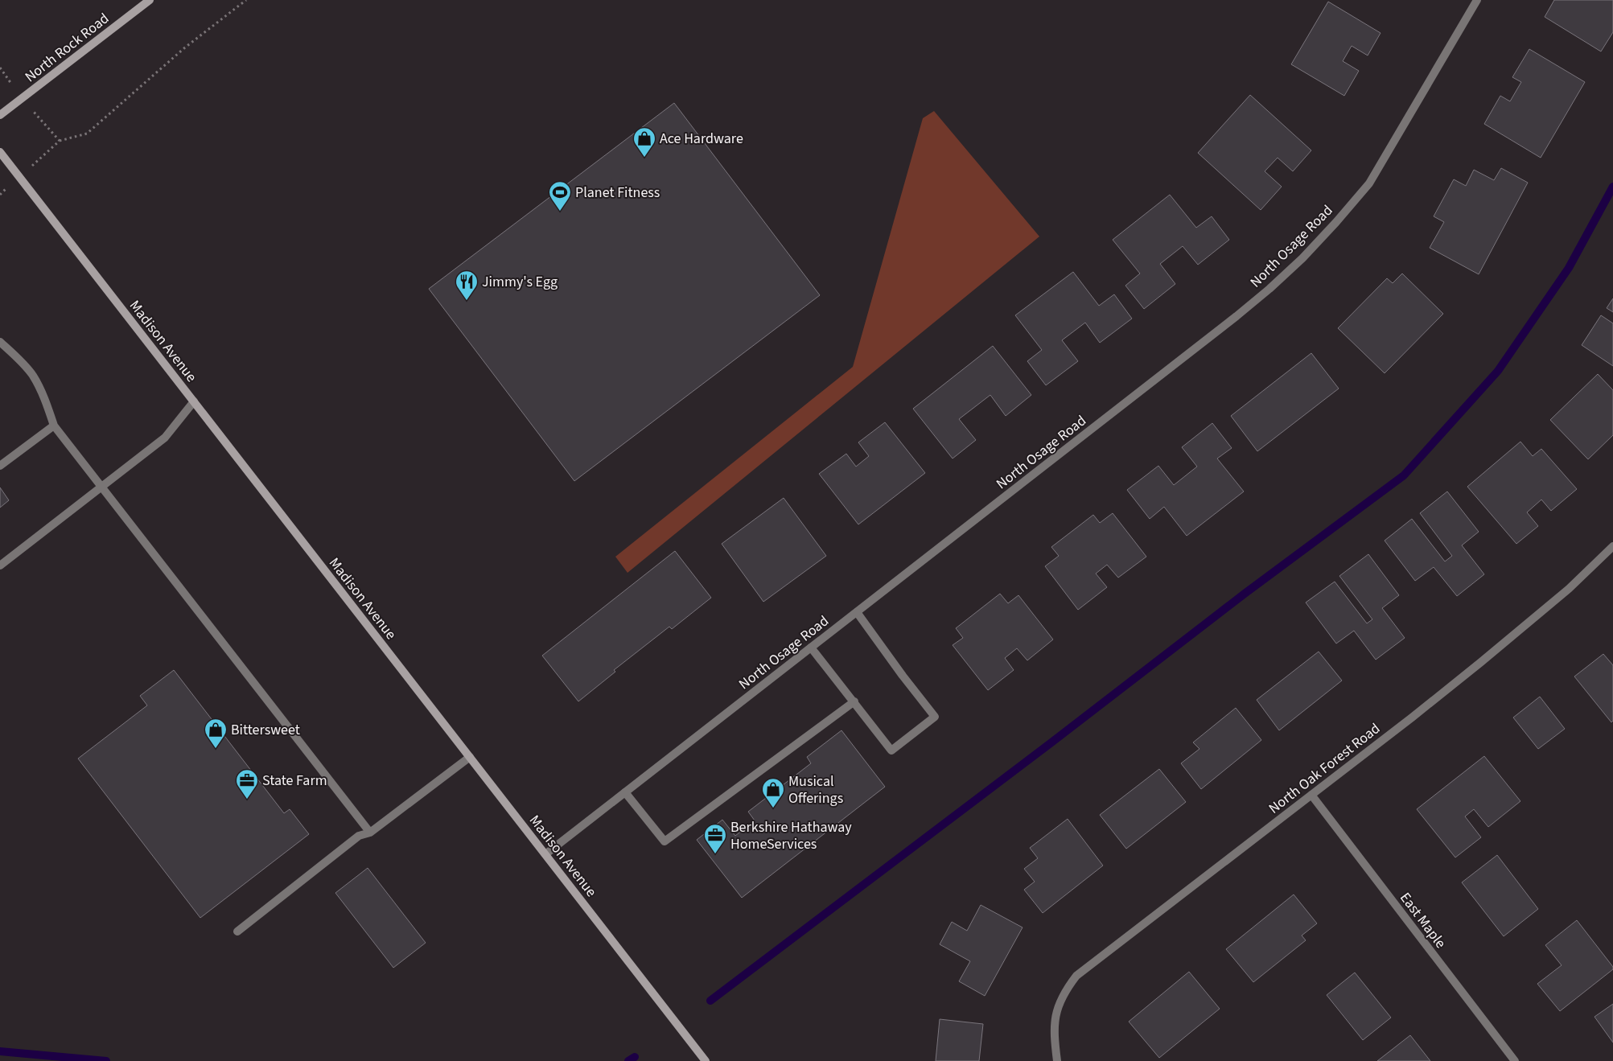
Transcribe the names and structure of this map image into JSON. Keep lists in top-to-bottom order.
{
  "streets": {
    "main road": ["North Rock Road", "Madison Avenue"],
    "street": ["North Osage Road", "North Oak Forest Road", "East Maple"]
  },
  "crossings": [
    ["North Osage Road", "Madison Avenue"],
    ["North Oak Forest Road", "East Maple"]
  ],
  "places": {
    "shop": ["Ace Hardware", "Bittersweet", "Musical Offerings"],
    "sports": ["Planet Fitness"],
    "restaurant": ["Jimmy's Egg"],
    "office": ["State Farm", "Berkshire Hathaway HomeServices"]
  }
}
